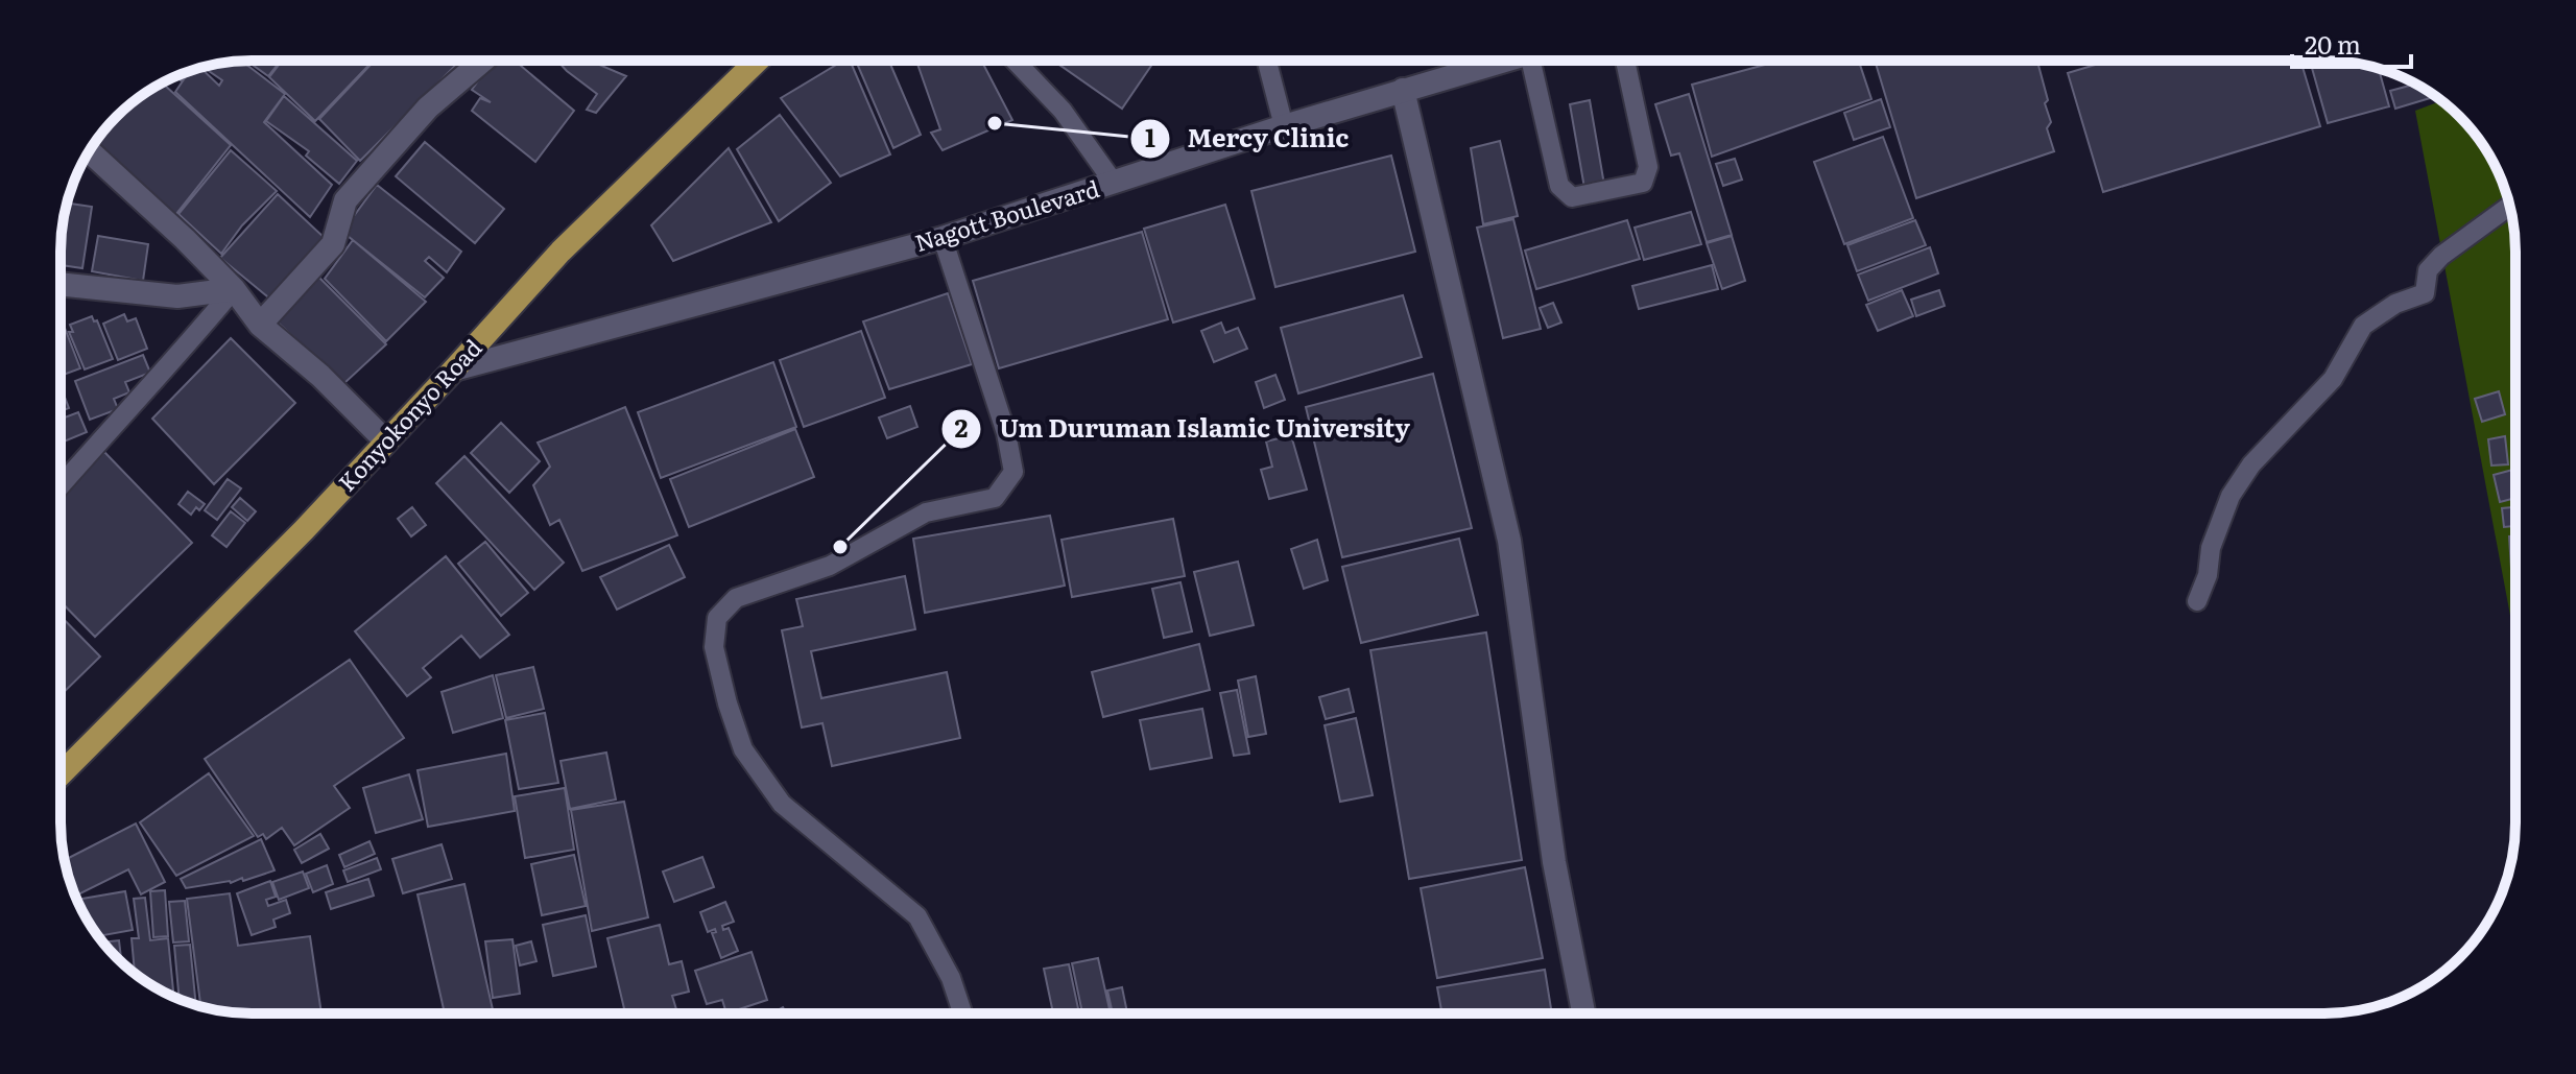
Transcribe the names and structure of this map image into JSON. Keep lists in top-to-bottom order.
{
  "streets": {
    "main road": ["Konyokonyo Road"],
    "street": ["Nagott Boulevard"]
  },
  "crossings": [
    ["Nagott Boulevard", "Konyokonyo Road"]
  ],
  "places": ["Mercy Clinic", "Um Duruman Islamic University"],
  "scale_bar": "20 m"
}
